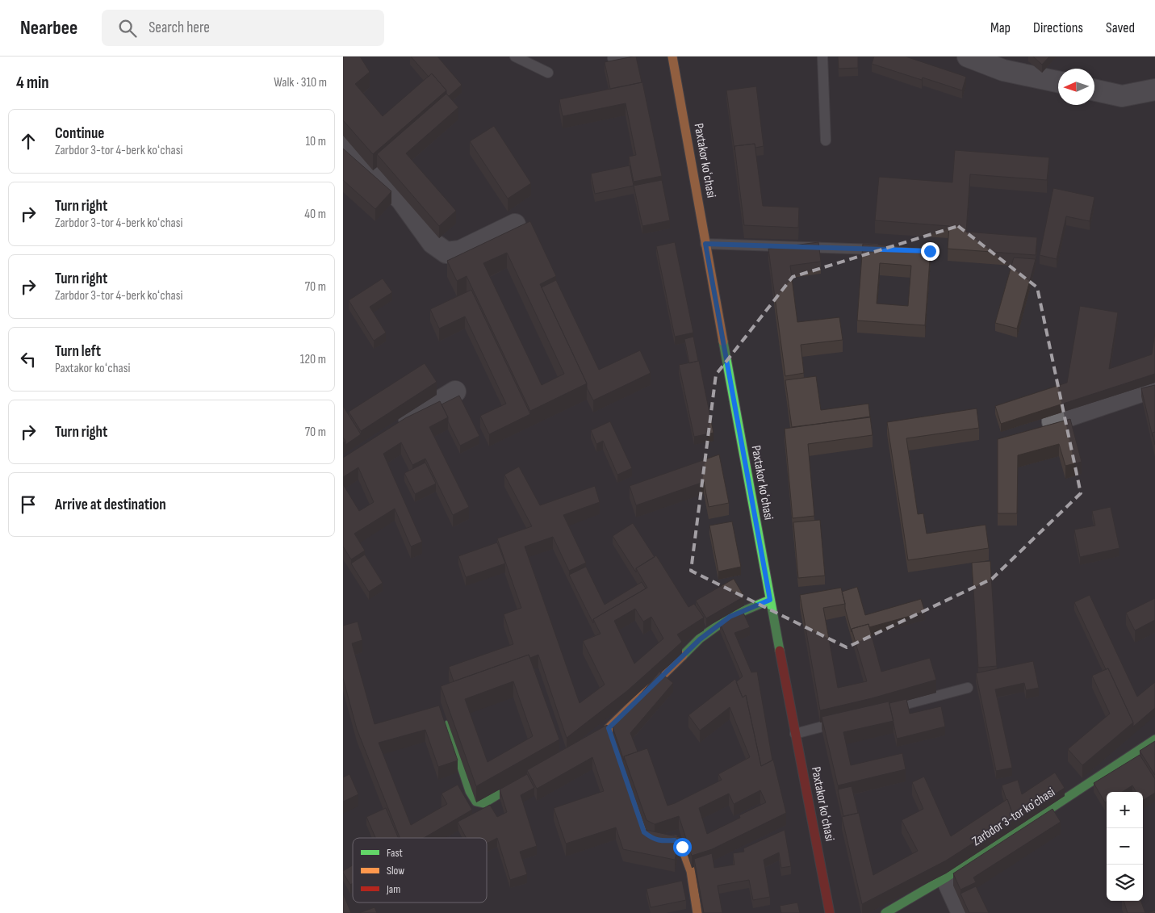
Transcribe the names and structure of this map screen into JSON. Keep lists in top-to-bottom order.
{
  "streets": {
    "street": ["Paxtakor koʻchasi", "Zarbdor 3-tor koʼchasi"]
  },
  "legend": ["Fast", "Slow", "Jam"],
  "north": "left",
  "page": {
    "header": "Nearbee",
    "search": "Search here",
    "nav": ["Map", "Directions", "Saved"],
    "heading": ["4 min", "Walk · 310 m"],
    "list": [
      ["Continue", "Zarbdor 3-tor 4-berk koʻchasi", "10 m"],
      ["Turn right", "Zarbdor 3-tor 4-berk koʻchasi", "40 m"],
      ["Turn right", "Zarbdor 3-tor 4-berk koʻchasi", "70 m"],
      ["Turn left", "Paxtakor koʻchasi", "120 m"],
      ["Turn right", "70 m"],
      "Arrive at destination"
    ],
    "map_buttons": ["+", "−"]
  }
}
